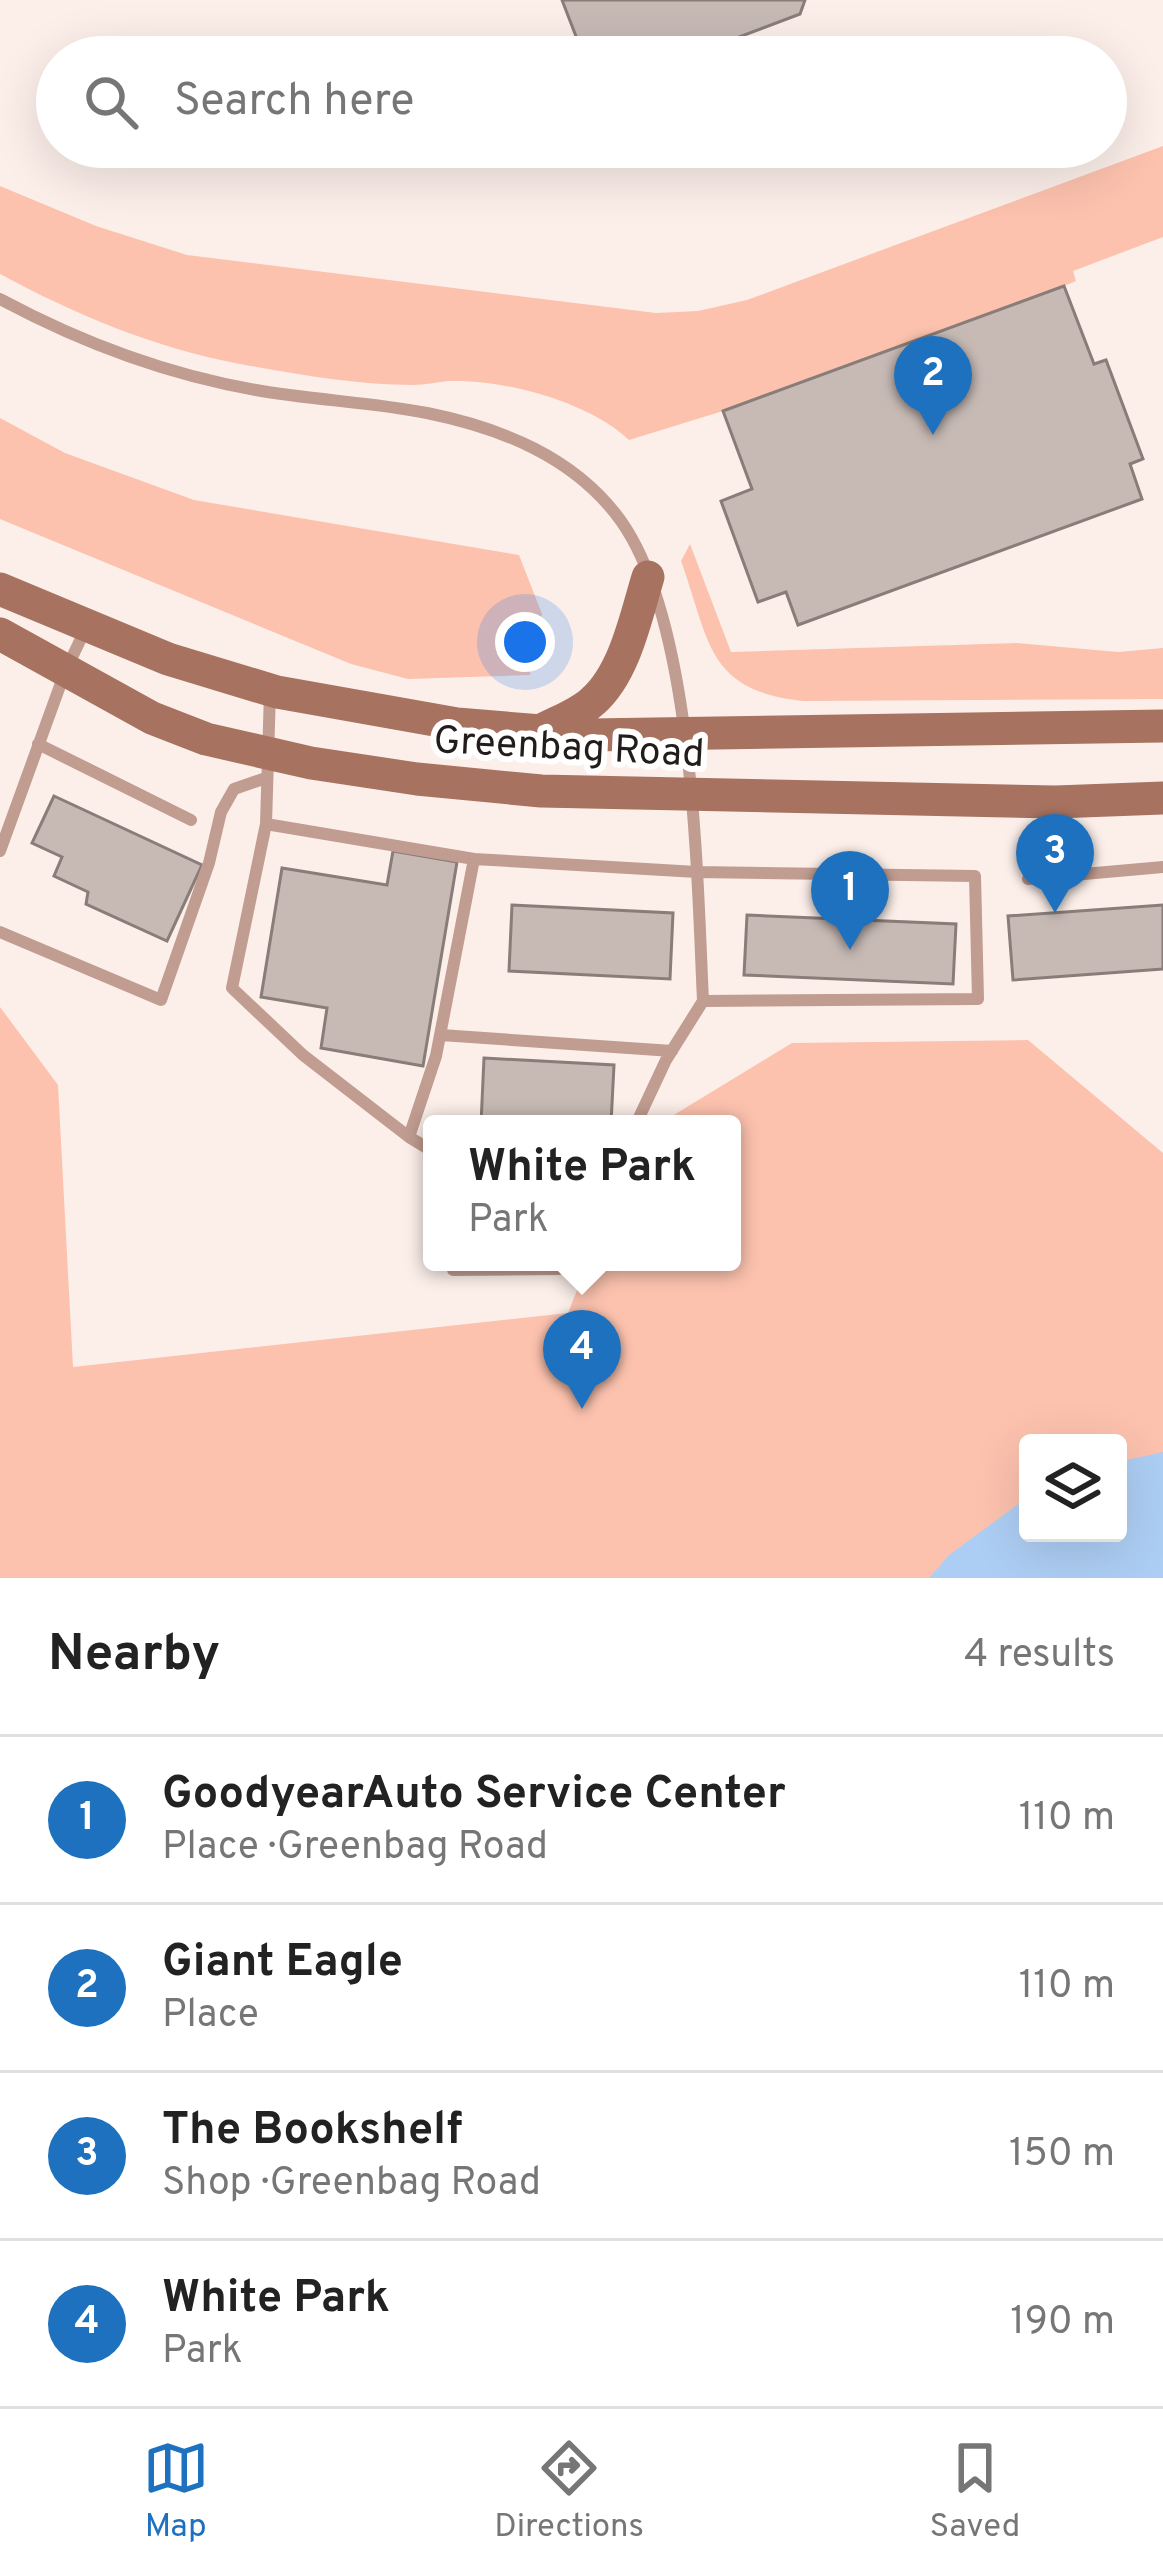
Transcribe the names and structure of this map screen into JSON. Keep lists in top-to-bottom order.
{
  "streets": {
    "main road": ["Greenbag Road"]
  },
  "page": {
    "search": "Search here",
    "pins": [
      "2",
      "3",
      "1",
      "4"
    ],
    "popup": ["White Park", "Park"],
    "heading": ["Nearby", "4 results"],
    "list": [
      {
        "mark": "1",
        "name": "GoodyearAuto Service Center",
        "note": "Place · Greenbag Road",
        "value": "110 m"
      },
      {
        "mark": "2",
        "name": "Giant Eagle",
        "note": "Place",
        "value": "110 m"
      },
      {
        "mark": "3",
        "name": "The Bookshelf",
        "note": "Shop · Greenbag Road",
        "value": "150 m"
      },
      {
        "mark": "4",
        "name": "White Park",
        "note": "Park",
        "value": "190 m"
      }
    ],
    "nav": ["Map", "Directions", "Saved"]
  }
}
